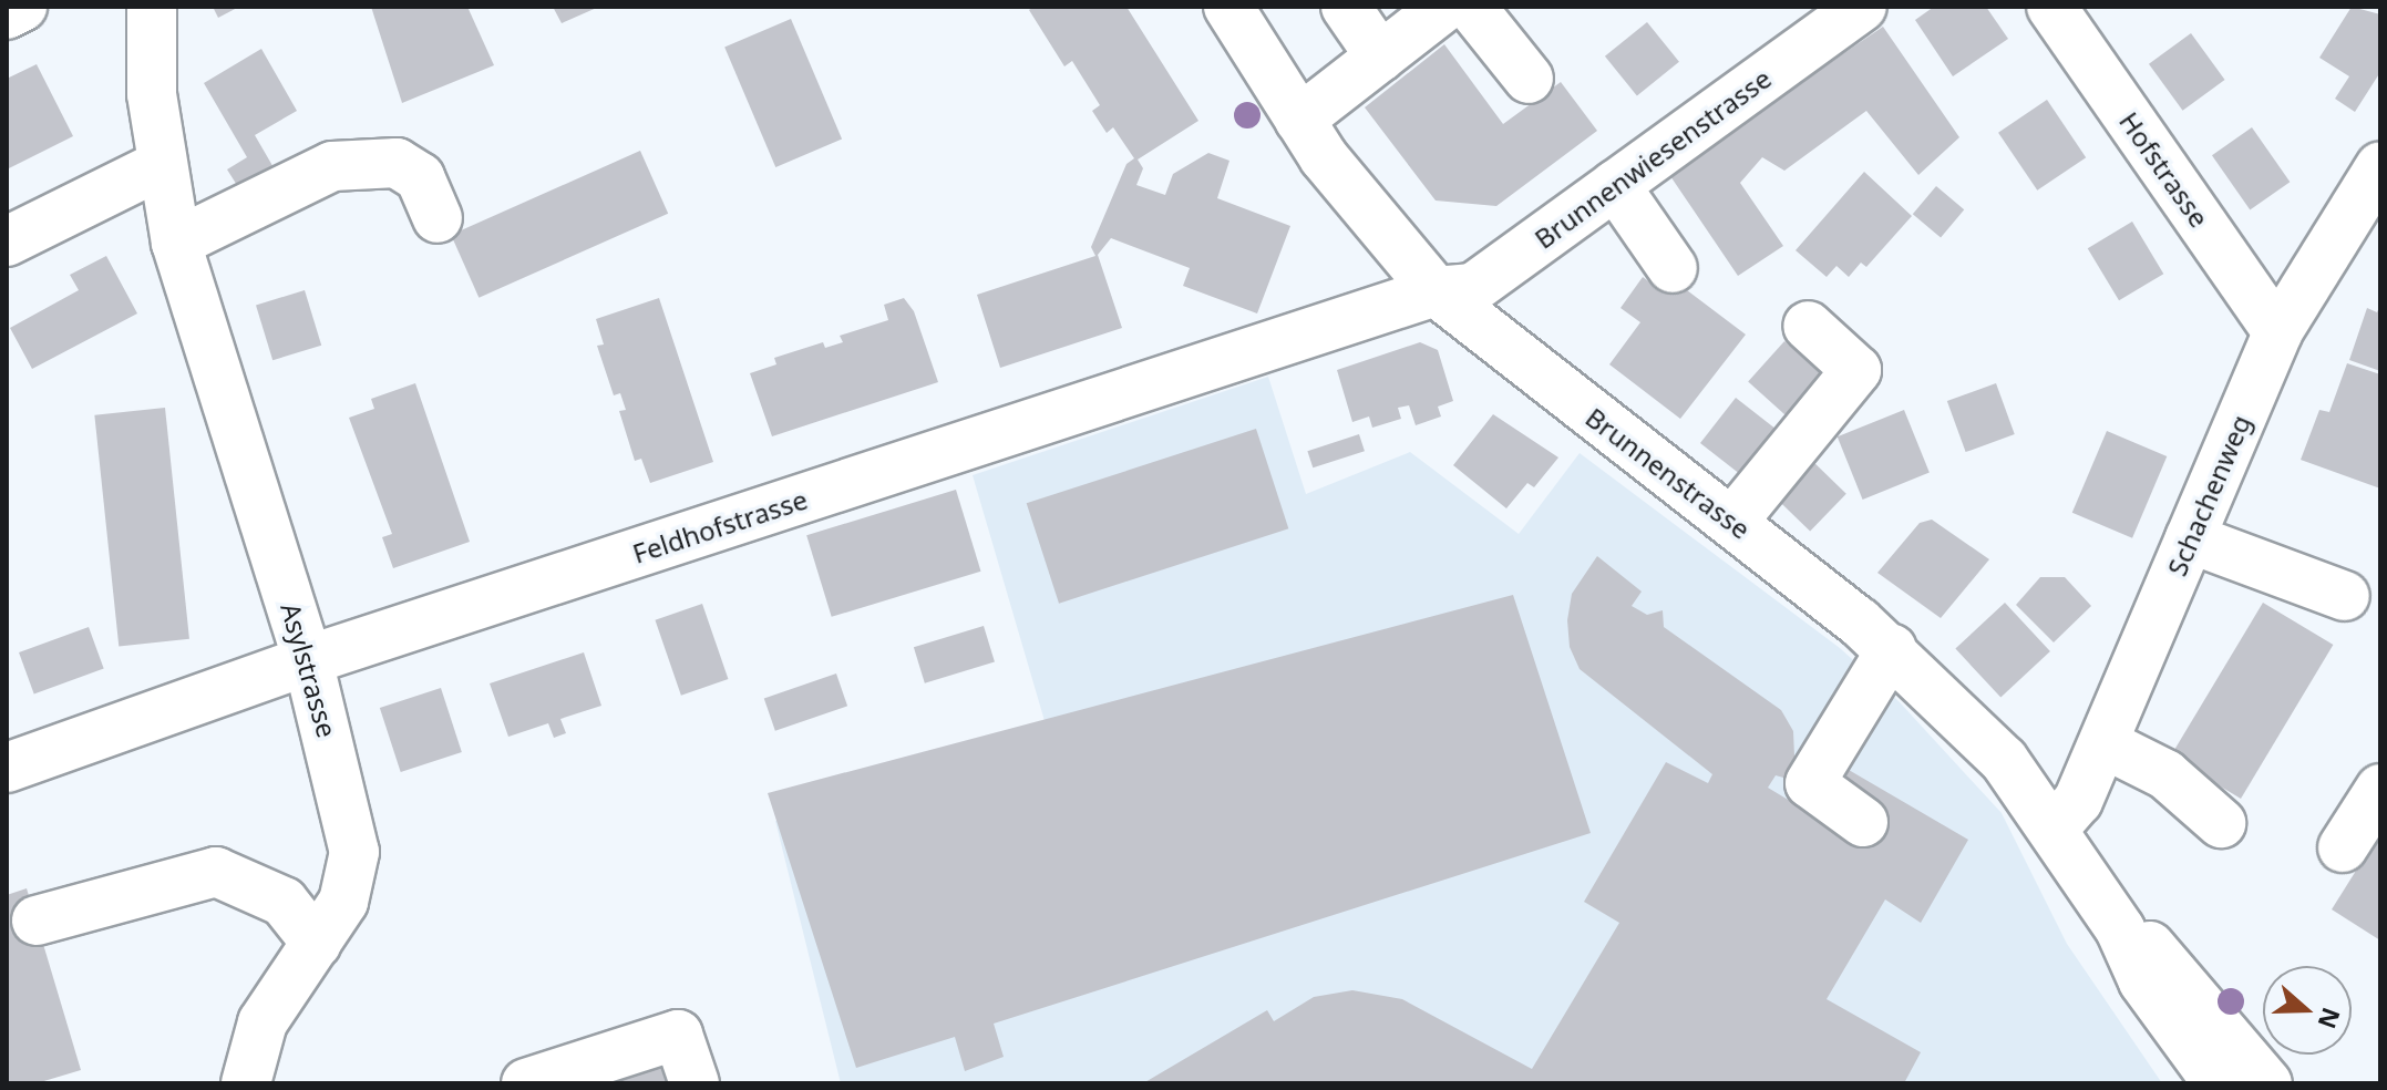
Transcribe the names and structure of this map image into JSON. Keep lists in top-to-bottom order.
{
  "streets": {
    "street": [
      "Brunnenwiesenstrasse",
      "Hofstrasse",
      "Brunnenstrasse",
      "Schachenweg",
      "Feldhofstrasse",
      "Asylstrasse"
    ]
  },
  "crossings": [
    ["Brunnenwiesenstrasse", "Brunnenstrasse"],
    ["Brunnenwiesenstrasse", "Feldhofstrasse"],
    ["Hofstrasse", "Schachenweg"],
    ["Brunnenstrasse", "Schachenweg"],
    ["Brunnenstrasse", "Feldhofstrasse"],
    ["Feldhofstrasse", "Asylstrasse"]
  ],
  "north": "right"
}
